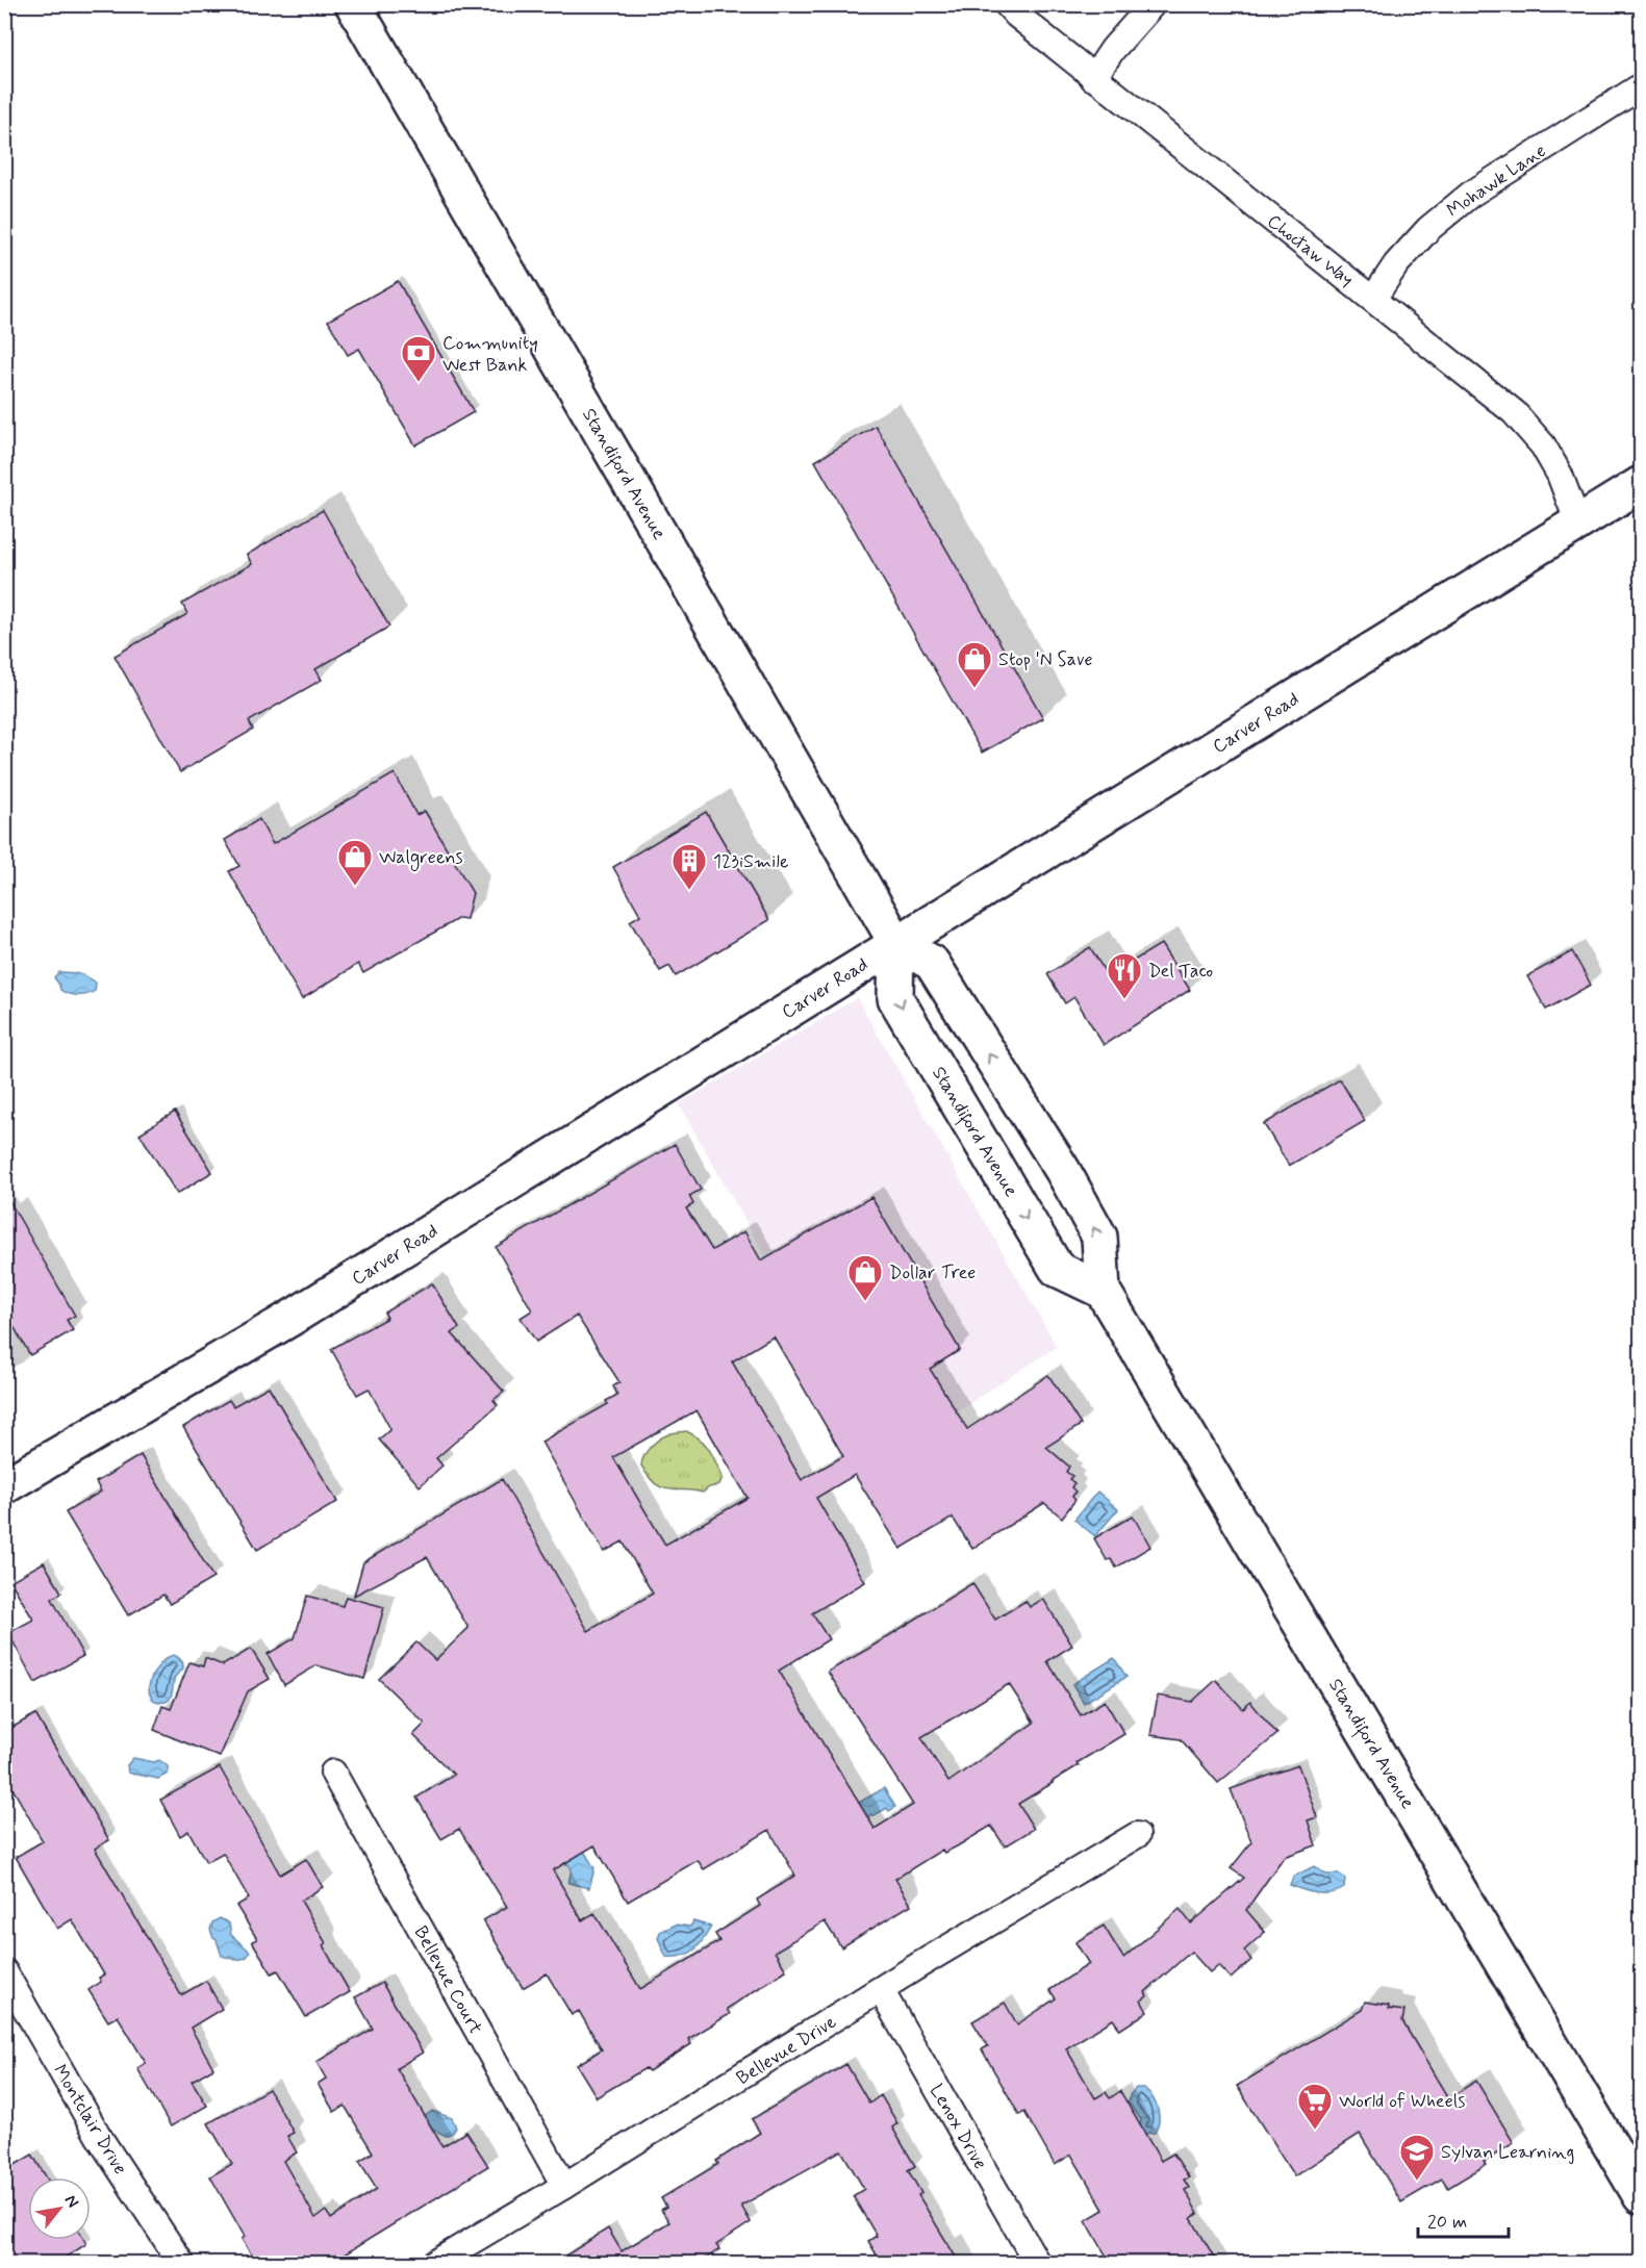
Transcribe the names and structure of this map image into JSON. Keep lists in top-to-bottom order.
{
  "streets": {
    "main road": ["Standiford Avenue", "Carver Road"],
    "street": [
      "Mohawk Lane",
      "Choctaw Way",
      "Bellevue Court",
      "Bellevue Drive",
      "Montclair Drive",
      "Lenox Drive"
    ]
  },
  "crossings": [
    ["Mohawk Lane", "Choctaw Way"],
    ["Choctaw Way", "Carver Road"],
    ["Standiford Avenue", "Carver Road"],
    ["Bellevue Court", "Bellevue Drive"],
    ["Bellevue Drive", "Lenox Drive"]
  ],
  "places": {
    "bank": ["Community West Bank"],
    "shop": ["Stop 'N Save", "Walgreens", "Dollar Tree"],
    "building": ["123iSmile"],
    "restaurant": ["Del Taco"],
    "supermarket": ["World of Wheels"],
    "school or university": ["Sylvan Learning"]
  },
  "scale_bar": "20 m",
  "north": "top right"
}
